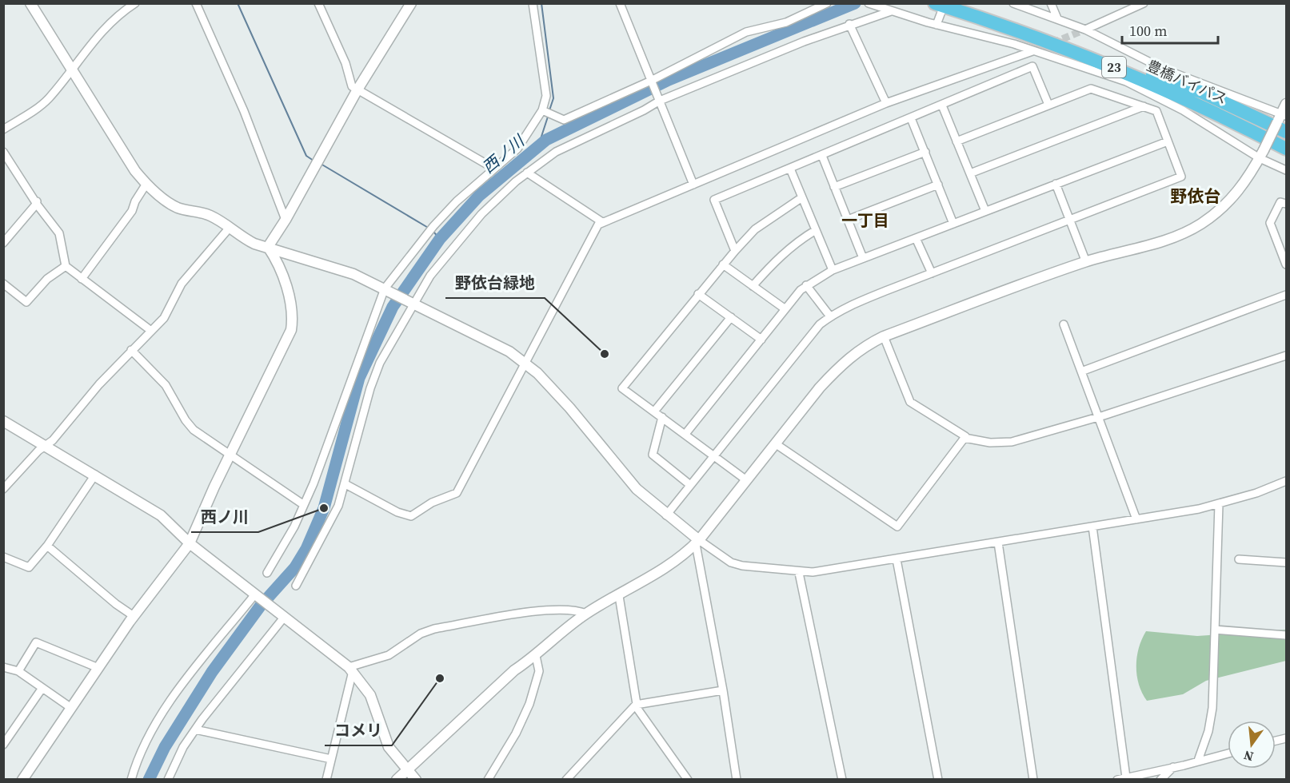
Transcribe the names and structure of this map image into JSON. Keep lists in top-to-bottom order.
{
  "streets": {
    "highway": ["23", "豊橋バイパス"]
  },
  "crossings": [
    ["23", "豊橋バイパス"]
  ],
  "districts": ["野依台", "一丁目"],
  "water": ["西ノ川"],
  "places": ["野依台緑地", "西ノ川", "コメリ"],
  "scale_bar": "100 m",
  "north": "bottom"
}
